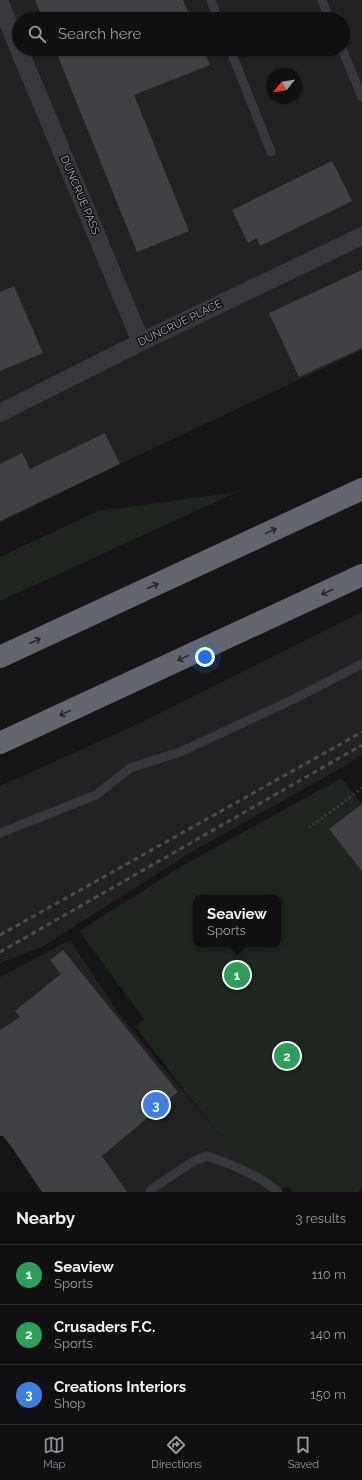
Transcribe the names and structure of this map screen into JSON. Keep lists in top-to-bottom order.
{
  "streets": {
    "street": ["DUNCRUE PASS", "DUNCRUE PLACE"]
  },
  "crossings": [
    ["DUNCRUE PASS", "DUNCRUE PLACE"]
  ],
  "north": "bottom left",
  "page": {
    "search": "Search here",
    "popup": ["Seaview", "Sports"],
    "pins": ["1", "2", "3"],
    "heading": ["Nearby", "3 results"],
    "list": [
      {
        "mark": "1",
        "name": "Seaview",
        "note": "Sports",
        "value": "110 m"
      },
      {
        "mark": "2",
        "name": "Crusaders F.C.",
        "note": "Sports",
        "value": "140 m"
      },
      {
        "mark": "3",
        "name": "Creations Interiors",
        "note": "Shop",
        "value": "150 m"
      }
    ],
    "nav": ["Map", "Directions", "Saved"]
  }
}
